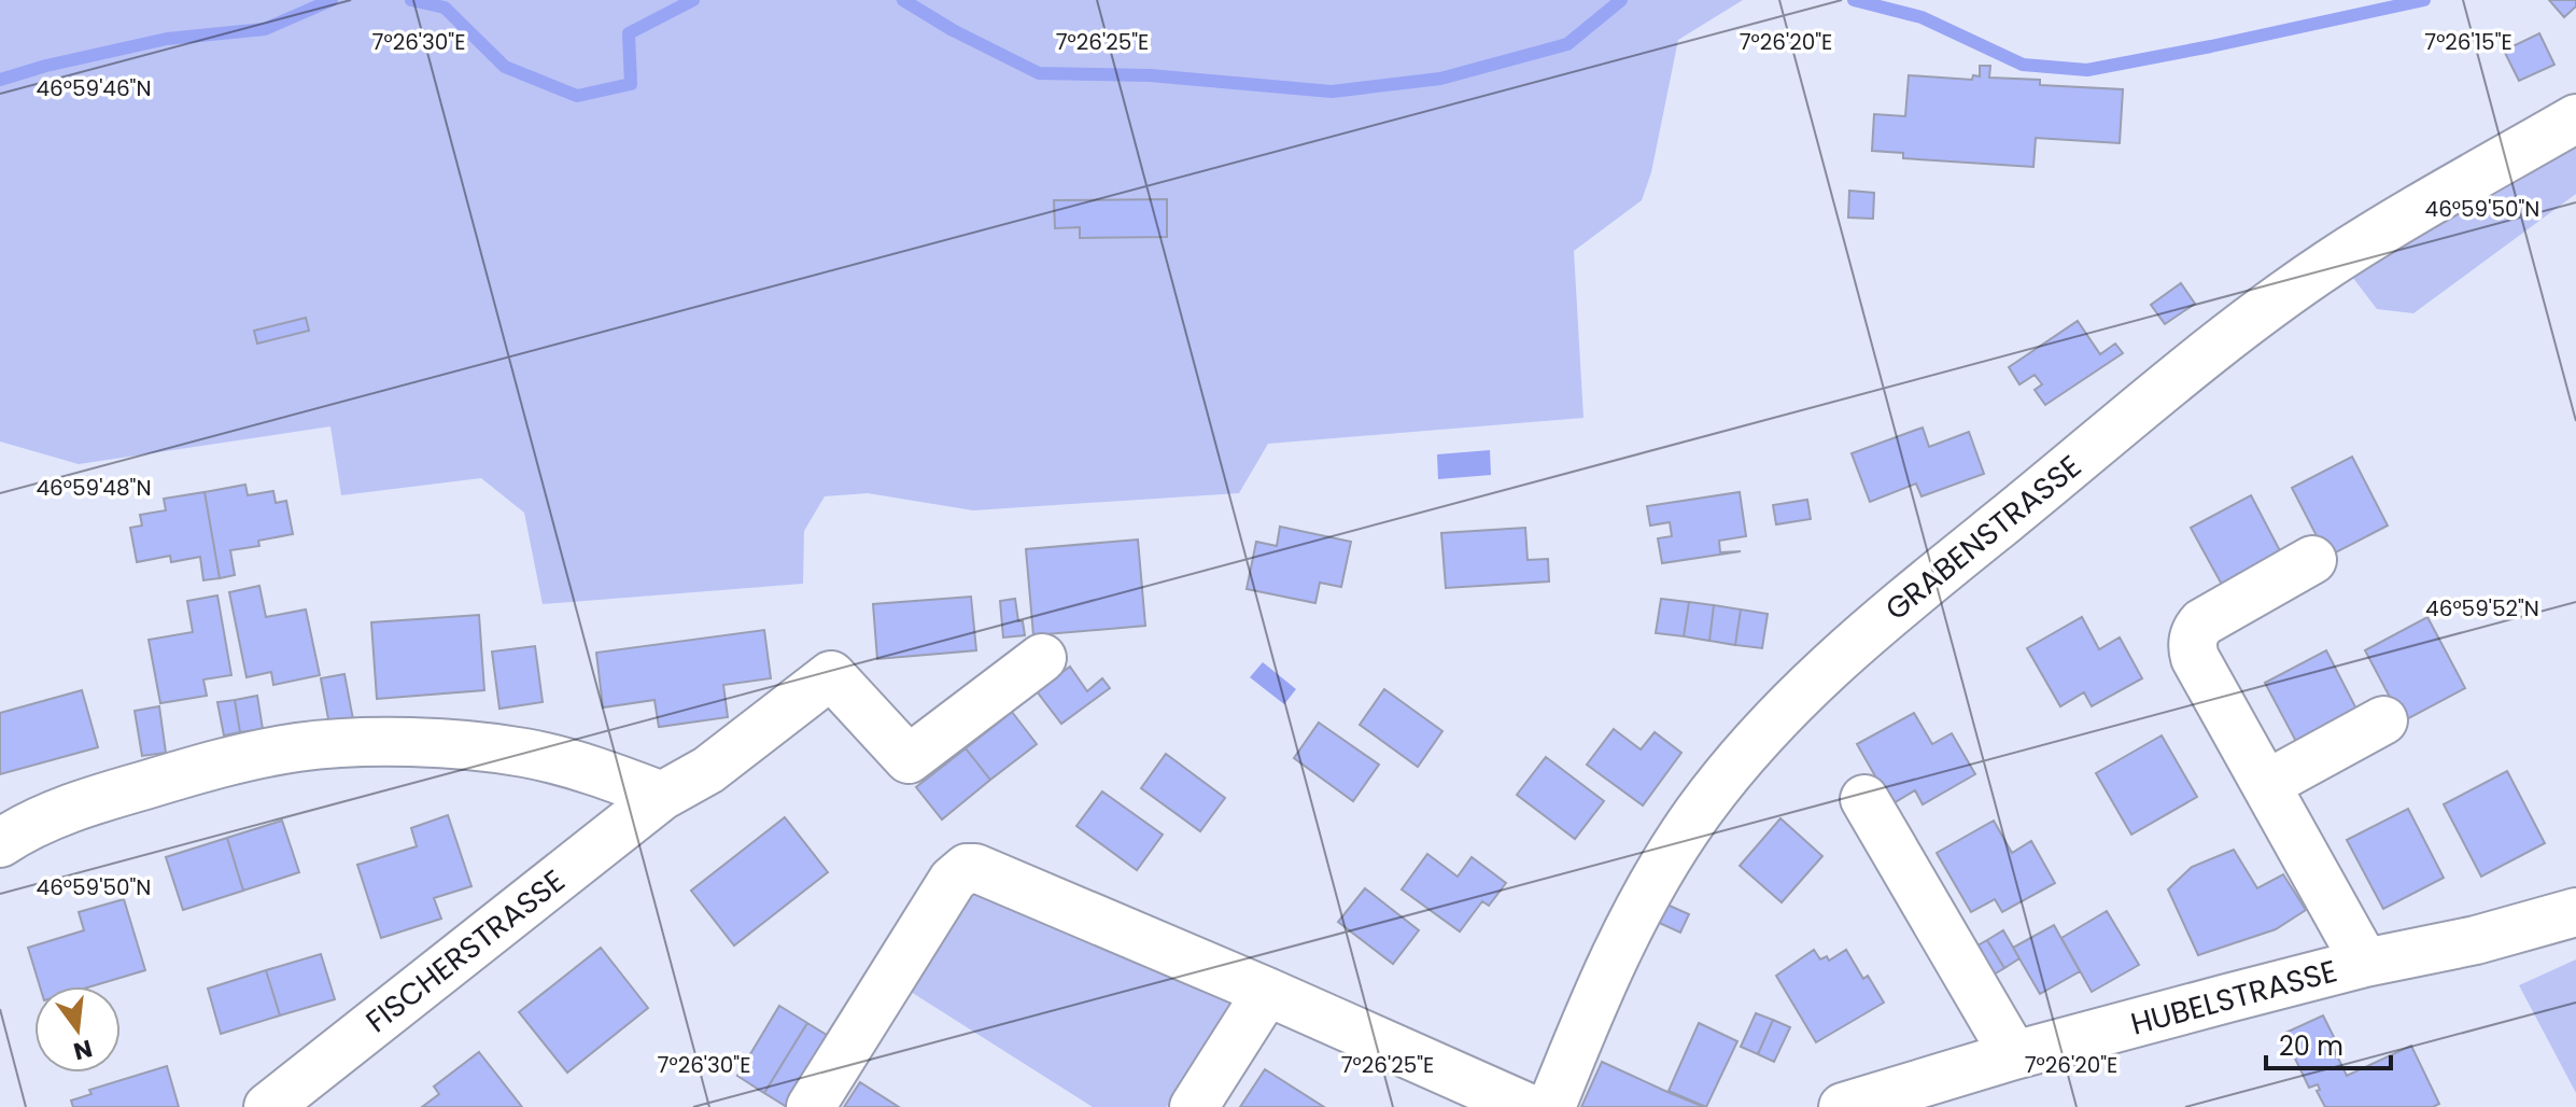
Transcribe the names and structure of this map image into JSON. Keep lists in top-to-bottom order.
{
  "streets": {
    "street": ["GRABENSTRASSE", "FISCHERSTRASSE", "HUBELSTRASSE"]
  },
  "scale_bar": "20 m",
  "north": "bottom",
  "coordinates": [
    "7°26'30\"E",
    "7°26'25\"E",
    "7°26'20\"E",
    "7°26'15\"E",
    "46°59'46\"N",
    "46°59'50\"N",
    "46°59'48\"N",
    "46°59'52\"N"
  ]
}
